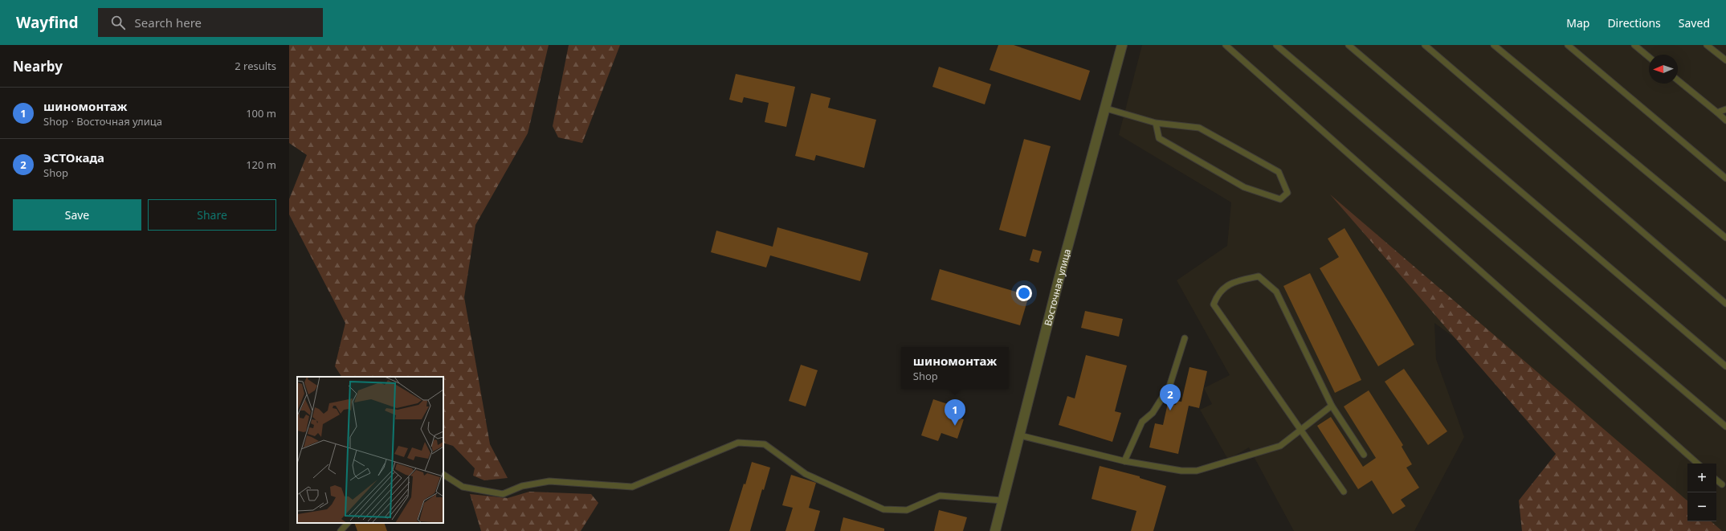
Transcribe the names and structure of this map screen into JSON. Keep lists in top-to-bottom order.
{
  "streets": {
    "street": ["Восточная улица"]
  },
  "north": "left",
  "page": {
    "header": "Wayfind",
    "search": "Search here",
    "nav": ["Map", "Directions", "Saved"],
    "heading": ["Nearby", "2 results"],
    "list": [
      {
        "mark": "1",
        "name": "шиномонтаж",
        "note": "Shop · Восточная улица",
        "value": "100 m"
      },
      {
        "mark": "2",
        "name": "ЭСТОкада",
        "note": "Shop",
        "value": "120 m"
      }
    ],
    "buttons": ["Save", "Share"],
    "popup": ["шиномонтаж", "Shop"],
    "pins": ["2", "1"],
    "map_buttons": ["+", "−"]
  }
}
